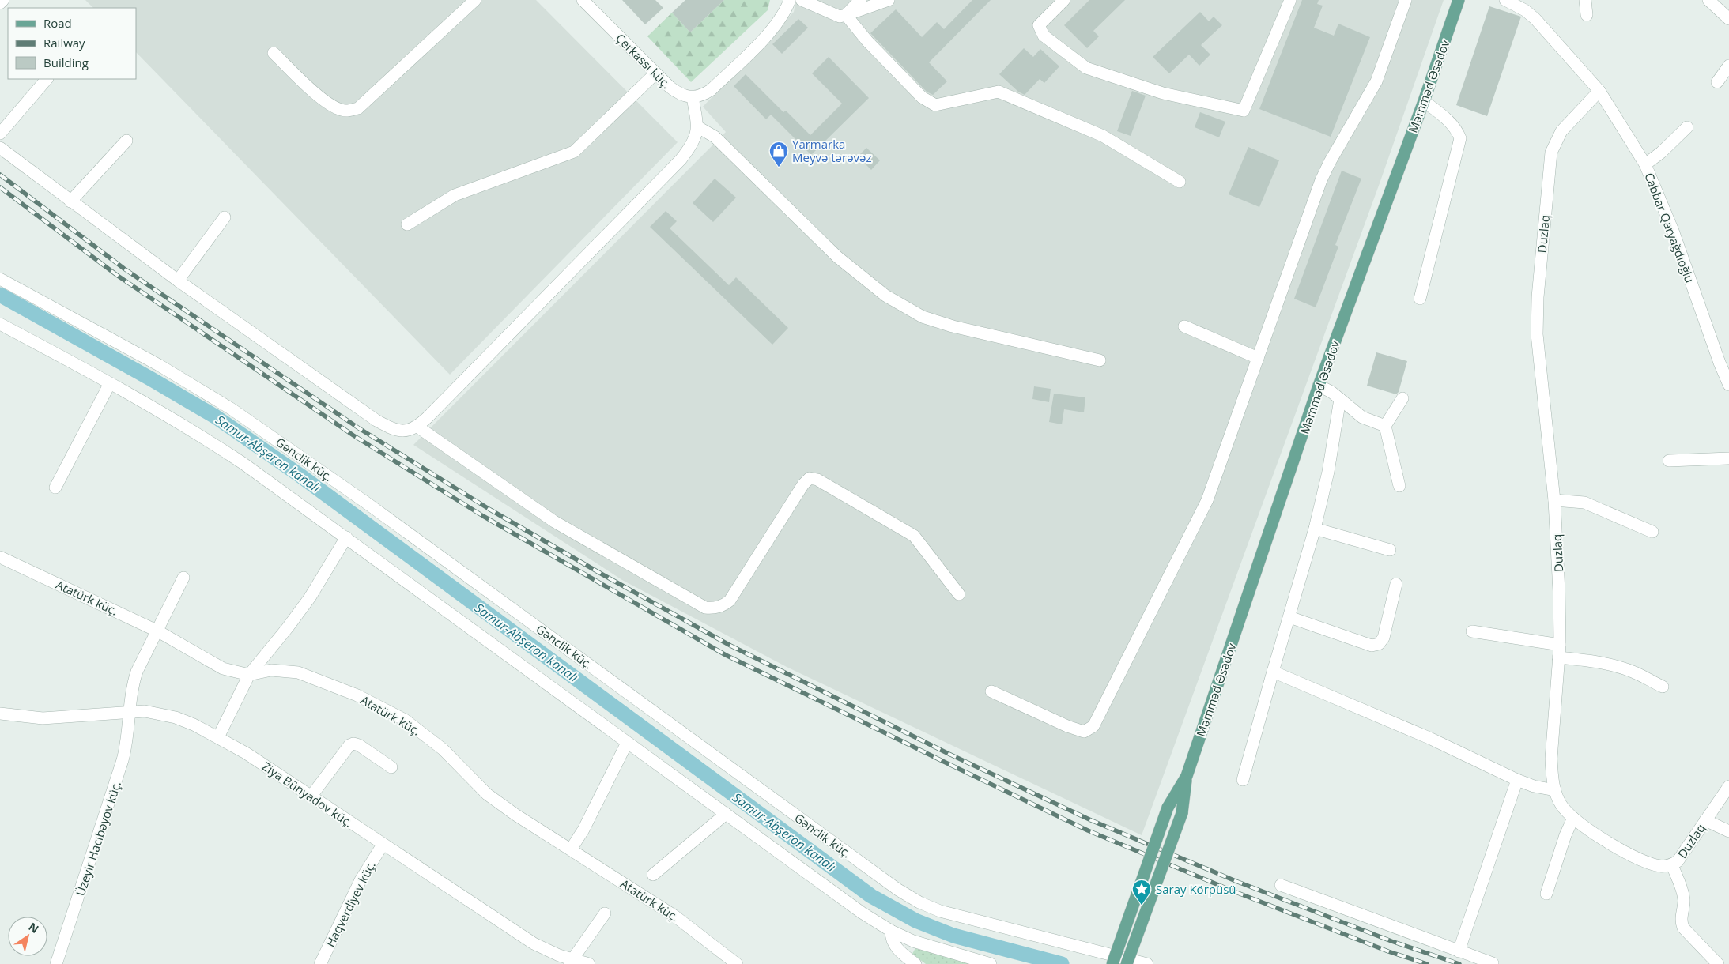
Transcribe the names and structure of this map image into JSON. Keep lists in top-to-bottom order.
{
  "streets": {
    "main road": ["Məmməd Əsədov"],
    "street": [
      "Çerkassı küç.",
      "Cabbar Qaryağdıoğlu",
      "Duzlaq",
      "Gənclik küç.",
      "Atatürk küç.",
      "Ziya Bünyadov küç.",
      "Üzeyir Hacıbəyov küç.",
      "Haqverdiyev küç."
    ]
  },
  "crossings": [
    ["Cabbar Qaryağdıoğlu", "Duzlaq"],
    ["Atatürk küç.", "Üzeyir Hacıbəyov küç."],
    ["Ziya Bünyadov küç.", "Üzeyir Hacıbəyov küç."],
    ["Ziya Bünyadov küç.", "Haqverdiyev küç."]
  ],
  "water": ["Samur-Abşeron kanalı"],
  "places": {
    "shop": ["Yarmarka Meyvә tәrәvәz"],
    "place": ["Saray Körpüsü"]
  },
  "legend": ["Road", "Railway", "Building"],
  "north": "top right"
}
